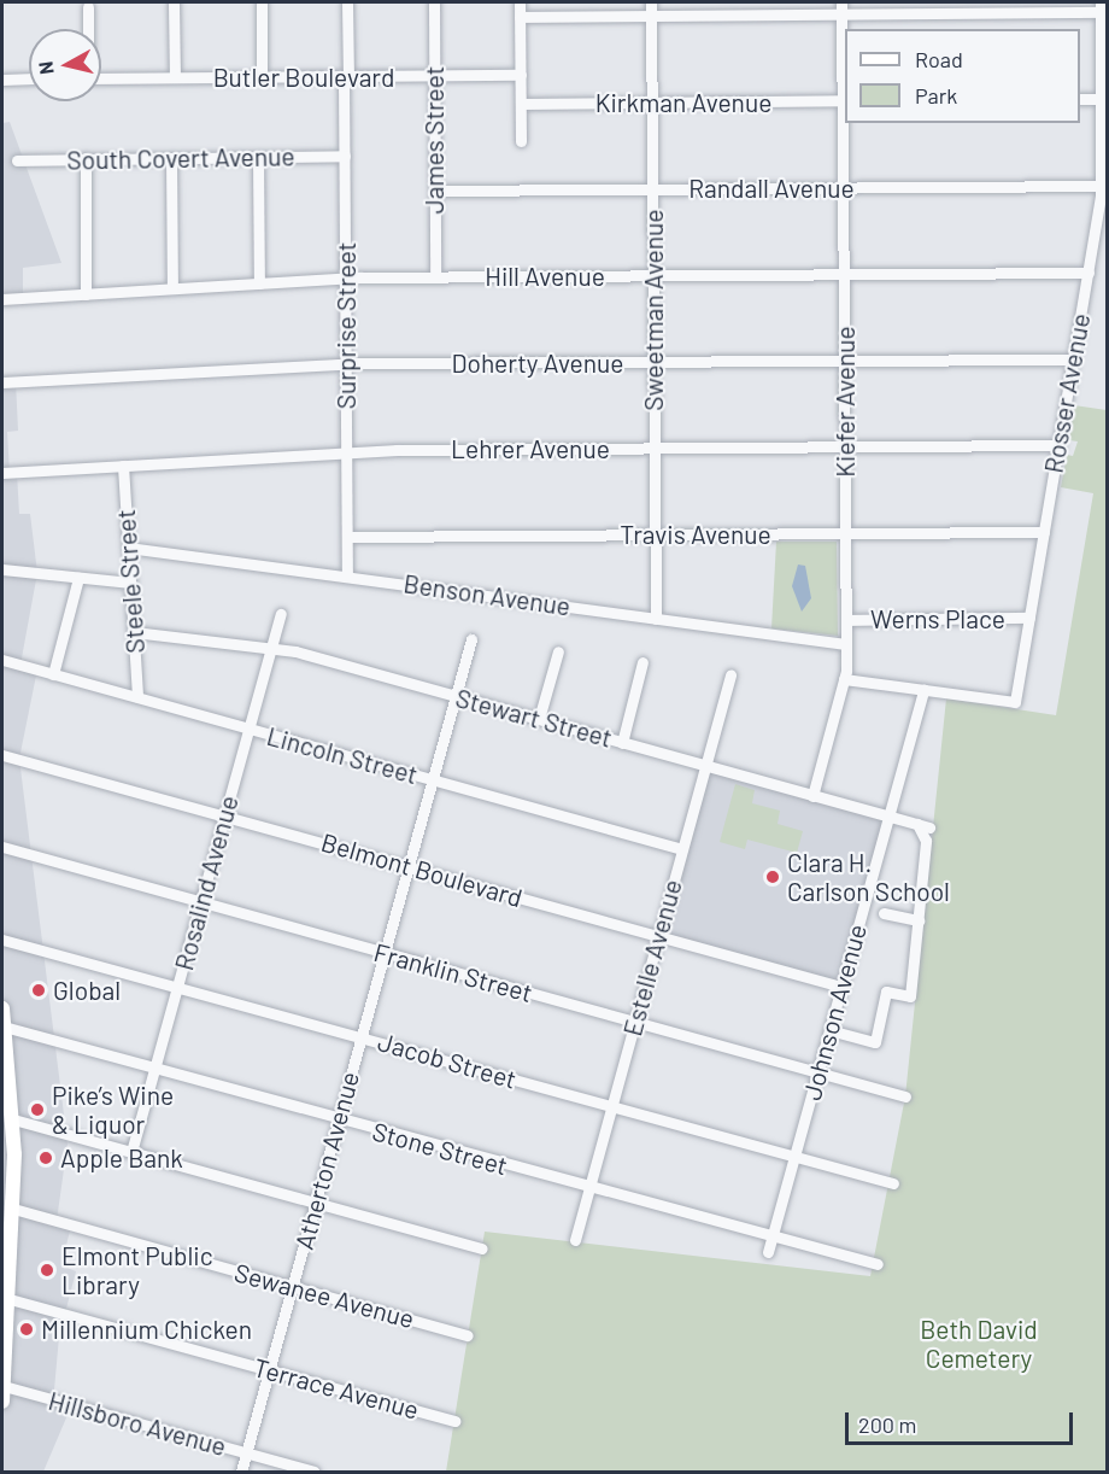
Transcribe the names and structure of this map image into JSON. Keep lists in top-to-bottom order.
{
  "streets": {
    "street": [
      "Butler Boulevard",
      "Kirkman Avenue",
      "James Street",
      "South Covert Avenue",
      "Randall Avenue",
      "Hill Avenue",
      "Sweetman Avenue",
      "Surprise Street",
      "Doherty Avenue",
      "Rosser Avenue",
      "Kiefer Avenue",
      "Lehrer Avenue",
      "Travis Avenue",
      "Steele Street",
      "Benson Avenue",
      "Werns Place",
      "Stewart Street",
      "Lincoln Street",
      "Belmont Boulevard",
      "Rosalind Avenue",
      "Estelle Avenue",
      "Franklin Street",
      "Johnson Avenue",
      "Jacob Street",
      "Stone Street",
      "Atherton Avenue",
      "Sewanee Avenue",
      "Terrace Avenue",
      "Hillsboro Avenue"
    ]
  },
  "crossings": [
    ["Butler Boulevard", "James Street"],
    ["Butler Boulevard", "Surprise Street"],
    ["Kirkman Avenue", "Sweetman Avenue"],
    ["Kirkman Avenue", "Kiefer Avenue"],
    ["James Street", "Randall Avenue"],
    ["James Street", "Hill Avenue"],
    ["South Covert Avenue", "Surprise Street"],
    ["Randall Avenue", "Sweetman Avenue"],
    ["Randall Avenue", "Rosser Avenue"],
    ["Randall Avenue", "Kiefer Avenue"],
    ["Hill Avenue", "Sweetman Avenue"],
    ["Hill Avenue", "Surprise Street"],
    ["Hill Avenue", "Rosser Avenue"],
    ["Hill Avenue", "Kiefer Avenue"],
    ["Sweetman Avenue", "Doherty Avenue"],
    ["Sweetman Avenue", "Lehrer Avenue"],
    ["Sweetman Avenue", "Travis Avenue"],
    ["Sweetman Avenue", "Benson Avenue"],
    ["Surprise Street", "Doherty Avenue"],
    ["Surprise Street", "Lehrer Avenue"],
    ["Surprise Street", "Travis Avenue"],
    ["Surprise Street", "Benson Avenue"],
    ["Doherty Avenue", "Rosser Avenue"],
    ["Doherty Avenue", "Kiefer Avenue"],
    ["Rosser Avenue", "Lehrer Avenue"],
    ["Rosser Avenue", "Travis Avenue"],
    ["Rosser Avenue", "Werns Place"],
    ["Rosser Avenue", "Johnson Avenue"],
    ["Kiefer Avenue", "Lehrer Avenue"],
    ["Kiefer Avenue", "Travis Avenue"],
    ["Kiefer Avenue", "Benson Avenue"],
    ["Kiefer Avenue", "Werns Place"],
    ["Kiefer Avenue", "Stewart Street"],
    ["Lehrer Avenue", "Steele Street"],
    ["Steele Street", "Benson Avenue"],
    ["Steele Street", "Stewart Street"],
    ["Steele Street", "Lincoln Street"],
    ["Stewart Street", "Rosalind Avenue"],
    ["Stewart Street", "Estelle Avenue"],
    ["Stewart Street", "Johnson Avenue"],
    ["Stewart Street", "Atherton Avenue"],
    ["Lincoln Street", "Rosalind Avenue"],
    ["Lincoln Street", "Estelle Avenue"],
    ["Lincoln Street", "Atherton Avenue"],
    ["Belmont Boulevard", "Rosalind Avenue"],
    ["Belmont Boulevard", "Estelle Avenue"],
    ["Belmont Boulevard", "Johnson Avenue"],
    ["Belmont Boulevard", "Atherton Avenue"],
    ["Rosalind Avenue", "Franklin Street"],
    ["Rosalind Avenue", "Jacob Street"],
    ["Rosalind Avenue", "Stone Street"],
    ["Estelle Avenue", "Franklin Street"],
    ["Estelle Avenue", "Jacob Street"],
    ["Estelle Avenue", "Stone Street"],
    ["Franklin Street", "Johnson Avenue"],
    ["Franklin Street", "Atherton Avenue"],
    ["Johnson Avenue", "Jacob Street"],
    ["Johnson Avenue", "Stone Street"],
    ["Jacob Street", "Atherton Avenue"],
    ["Stone Street", "Atherton Avenue"],
    ["Atherton Avenue", "Sewanee Avenue"],
    ["Atherton Avenue", "Terrace Avenue"],
    ["Atherton Avenue", "Hillsboro Avenue"]
  ],
  "parks": ["Beth David Cemetery"],
  "places": [
    "Clara H. Carlson School",
    "Global",
    "Pike’s Wine & Liquor",
    "Apple Bank",
    "Elmont Public Library",
    "Millennium Chicken"
  ],
  "legend": ["Road", "Park"],
  "scale_bar": "200 m",
  "north": "left"
}
